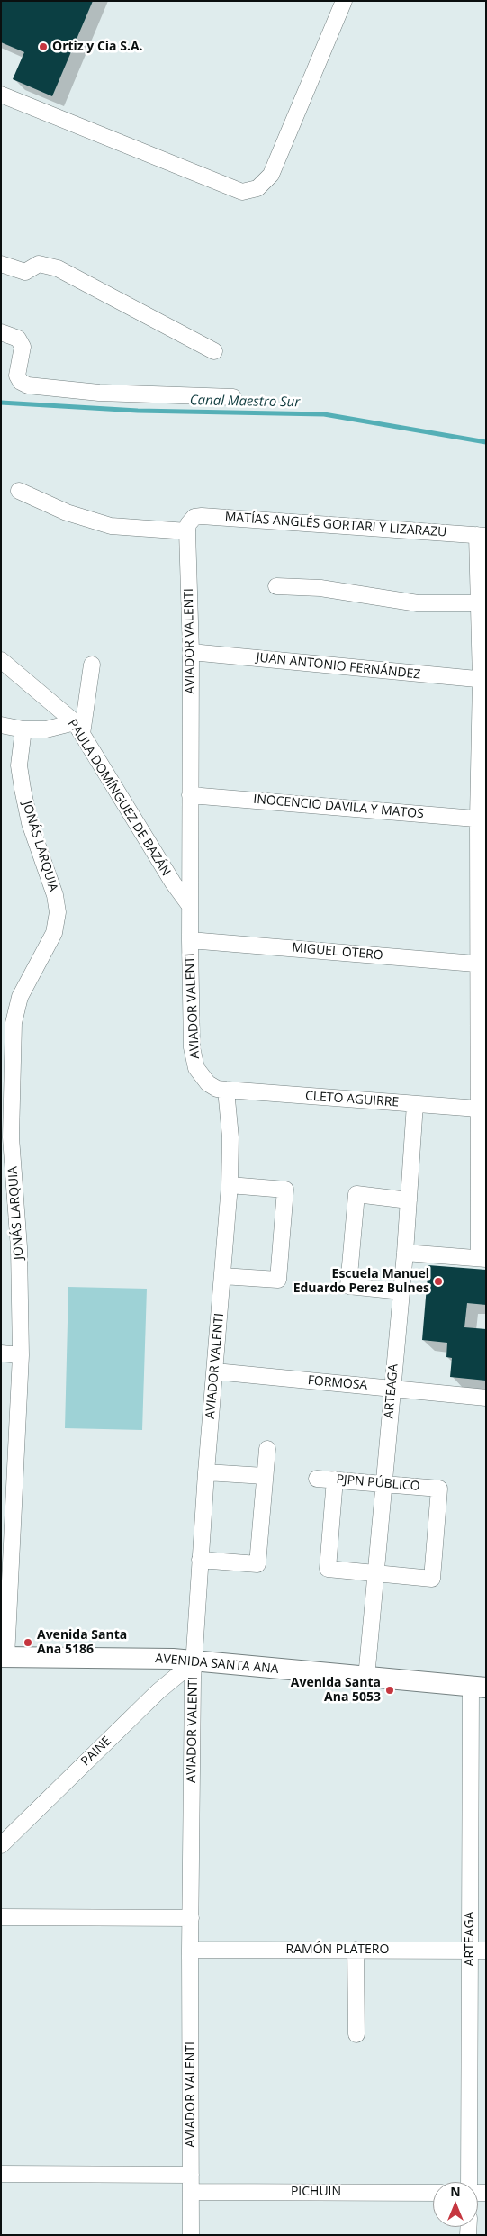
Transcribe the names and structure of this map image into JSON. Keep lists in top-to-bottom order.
{
  "streets": {
    "main road": ["AVENIDA SANTA ANA"],
    "street": [
      "MATÍAS ANGLÉS GORTARI Y LIZARAZU",
      "AVIADOR VALENTI",
      "JUAN ANTONIO FERNÁNDEZ",
      "PAULA DOMÍNGUEZ DE BAZÁN",
      "INOCENCIO DAVILA Y MATOS",
      "JONÁS LARQUIA",
      "MIGUEL OTERO",
      "CLETO AGUIRRE",
      "FORMOSA",
      "ARTEAGA",
      "PJPN PÚBLICO",
      "PAINE",
      "RAMÓN PLATERO",
      "PICHUIN"
    ]
  },
  "crossings": [
    ["MATÍAS ANGLÉS GORTARI Y LIZARAZU", "AVIADOR VALENTI"],
    ["AVIADOR VALENTI", "JUAN ANTONIO FERNÁNDEZ"],
    ["AVIADOR VALENTI", "PAULA DOMÍNGUEZ DE BAZÁN"],
    ["AVIADOR VALENTI", "INOCENCIO DAVILA Y MATOS"],
    ["AVIADOR VALENTI", "MIGUEL OTERO"],
    ["AVIADOR VALENTI", "CLETO AGUIRRE"],
    ["AVIADOR VALENTI", "FORMOSA"],
    ["AVIADOR VALENTI", "AVENIDA SANTA ANA"],
    ["AVIADOR VALENTI", "PAINE"],
    ["AVIADOR VALENTI", "RAMÓN PLATERO"],
    ["AVIADOR VALENTI", "PICHUIN"],
    ["JONÁS LARQUIA", "AVENIDA SANTA ANA"],
    ["CLETO AGUIRRE", "ARTEAGA"],
    ["FORMOSA", "ARTEAGA"],
    ["ARTEAGA", "PJPN PÚBLICO"],
    ["ARTEAGA", "AVENIDA SANTA ANA"],
    ["ARTEAGA", "RAMÓN PLATERO"],
    ["AVENIDA SANTA ANA", "PAINE"]
  ],
  "water": ["Canal Maestro Sur"],
  "places": [
    "Ortiz y Cia S.A.",
    "Escuela Manuel Eduardo Perez Bulnes",
    "Avenida Santa Ana 5186",
    "Avenida Santa Ana 5053"
  ],
  "north": "top"
}
